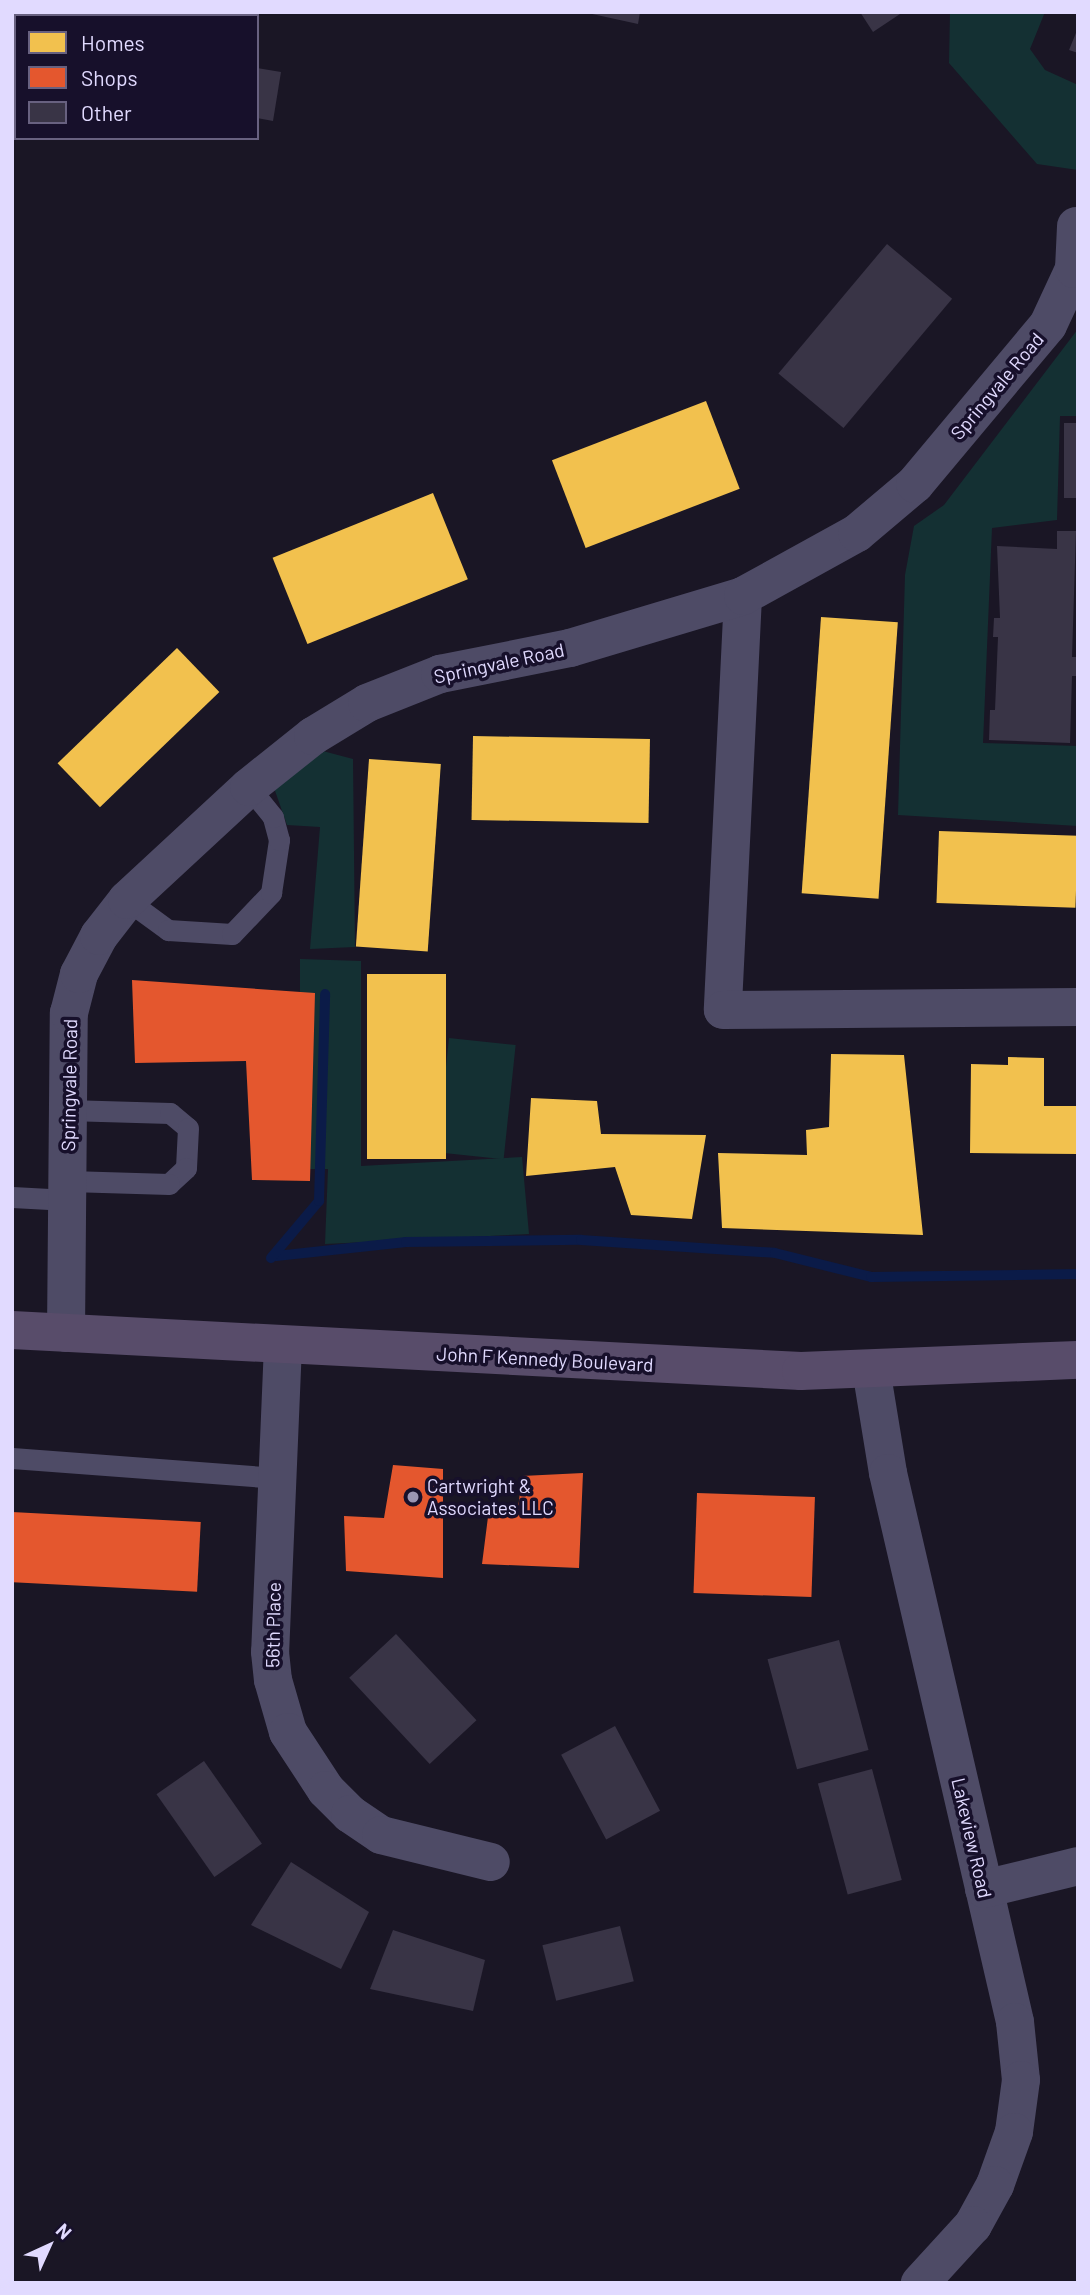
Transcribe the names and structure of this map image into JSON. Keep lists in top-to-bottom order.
{
  "streets": {
    "main road": ["John F Kennedy Boulevard"],
    "street": ["Springvale Road", "56th Place", "Lakeview Road"]
  },
  "crossings": [
    ["Springvale Road", "John F Kennedy Boulevard"],
    ["John F Kennedy Boulevard", "56th Place"],
    ["John F Kennedy Boulevard", "Lakeview Road"]
  ],
  "places": ["Cartwright & Associates LLC"],
  "legend": ["Homes", "Shops", "Other"],
  "north": "top right"
}
